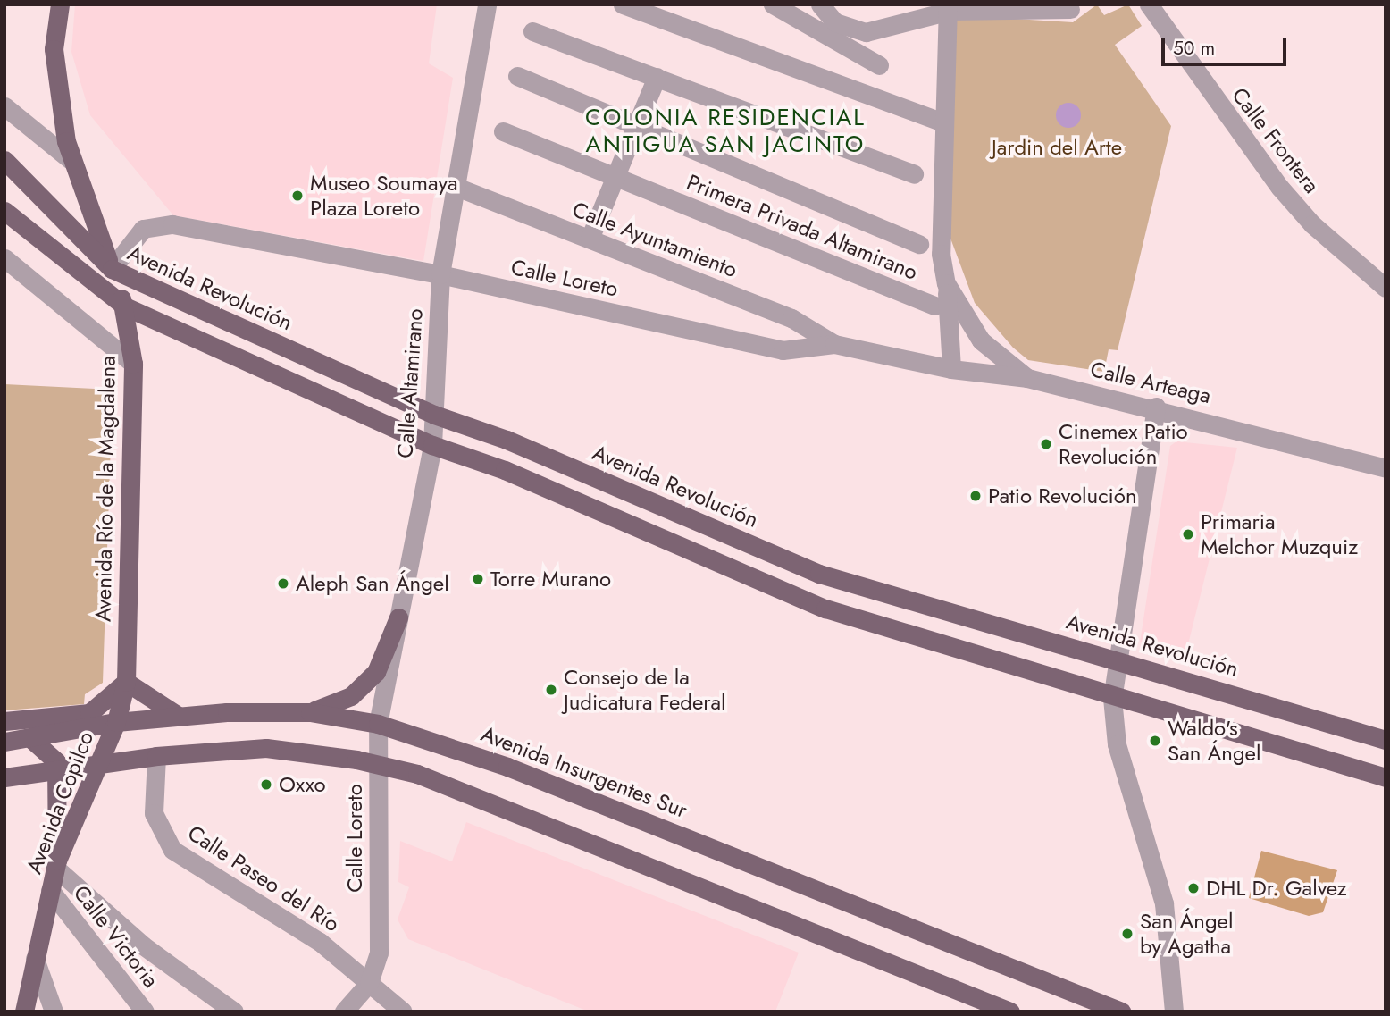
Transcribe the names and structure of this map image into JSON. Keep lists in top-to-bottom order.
{
  "streets": {
    "main road": [
      "Avenida Revolución",
      "Avenida Río de la Magdalena",
      "Avenida Insurgentes Sur",
      "Avenida Copilco"
    ],
    "street": [
      "Calle Frontera",
      "Primera Privada Altamirano",
      "Calle Ayuntamiento",
      "Calle Loreto",
      "Calle Arteaga",
      "Calle Altamirano",
      "Calle Paseo del Río",
      "Calle Victoria"
    ]
  },
  "crossings": [
    ["Calle Ayuntamiento", "Calle Loreto"],
    ["Calle Ayuntamiento", "Calle Altamirano"],
    ["Calle Loreto", "Avenida Revolución"],
    ["Calle Loreto", "Calle Arteaga"],
    ["Calle Loreto", "Calle Altamirano"],
    ["Calle Loreto", "Avenida Río de la Magdalena"],
    ["Calle Loreto", "Calle Paseo del Río"],
    ["Avenida Revolución", "Calle Altamirano"],
    ["Avenida Revolución", "Avenida Río de la Magdalena"],
    ["Calle Altamirano", "Avenida Insurgentes Sur"],
    ["Avenida Río de la Magdalena", "Avenida Insurgentes Sur"],
    ["Avenida Río de la Magdalena", "Avenida Copilco"],
    ["Avenida Insurgentes Sur", "Avenida Copilco"],
    ["Avenida Copilco", "Calle Victoria"]
  ],
  "districts": ["COLONIA RESIDENCIAL ANTIGUA SAN JACINTO"],
  "parks": ["Jardin del Arte"],
  "places": [
    "Museo Soumaya Plaza Loreto",
    "Cinemex Patio Revolución",
    "Patio Revolución",
    "Primaria Melchor Muzquiz",
    "Torre Murano",
    "Aleph San Ángel",
    "Consejo de la Judicatura Federal",
    "Waldo's San Ángel",
    "Oxxo",
    "DHL Dr. Galvez",
    "San Ángel by Agatha"
  ],
  "scale_bar": "50 m"
}
